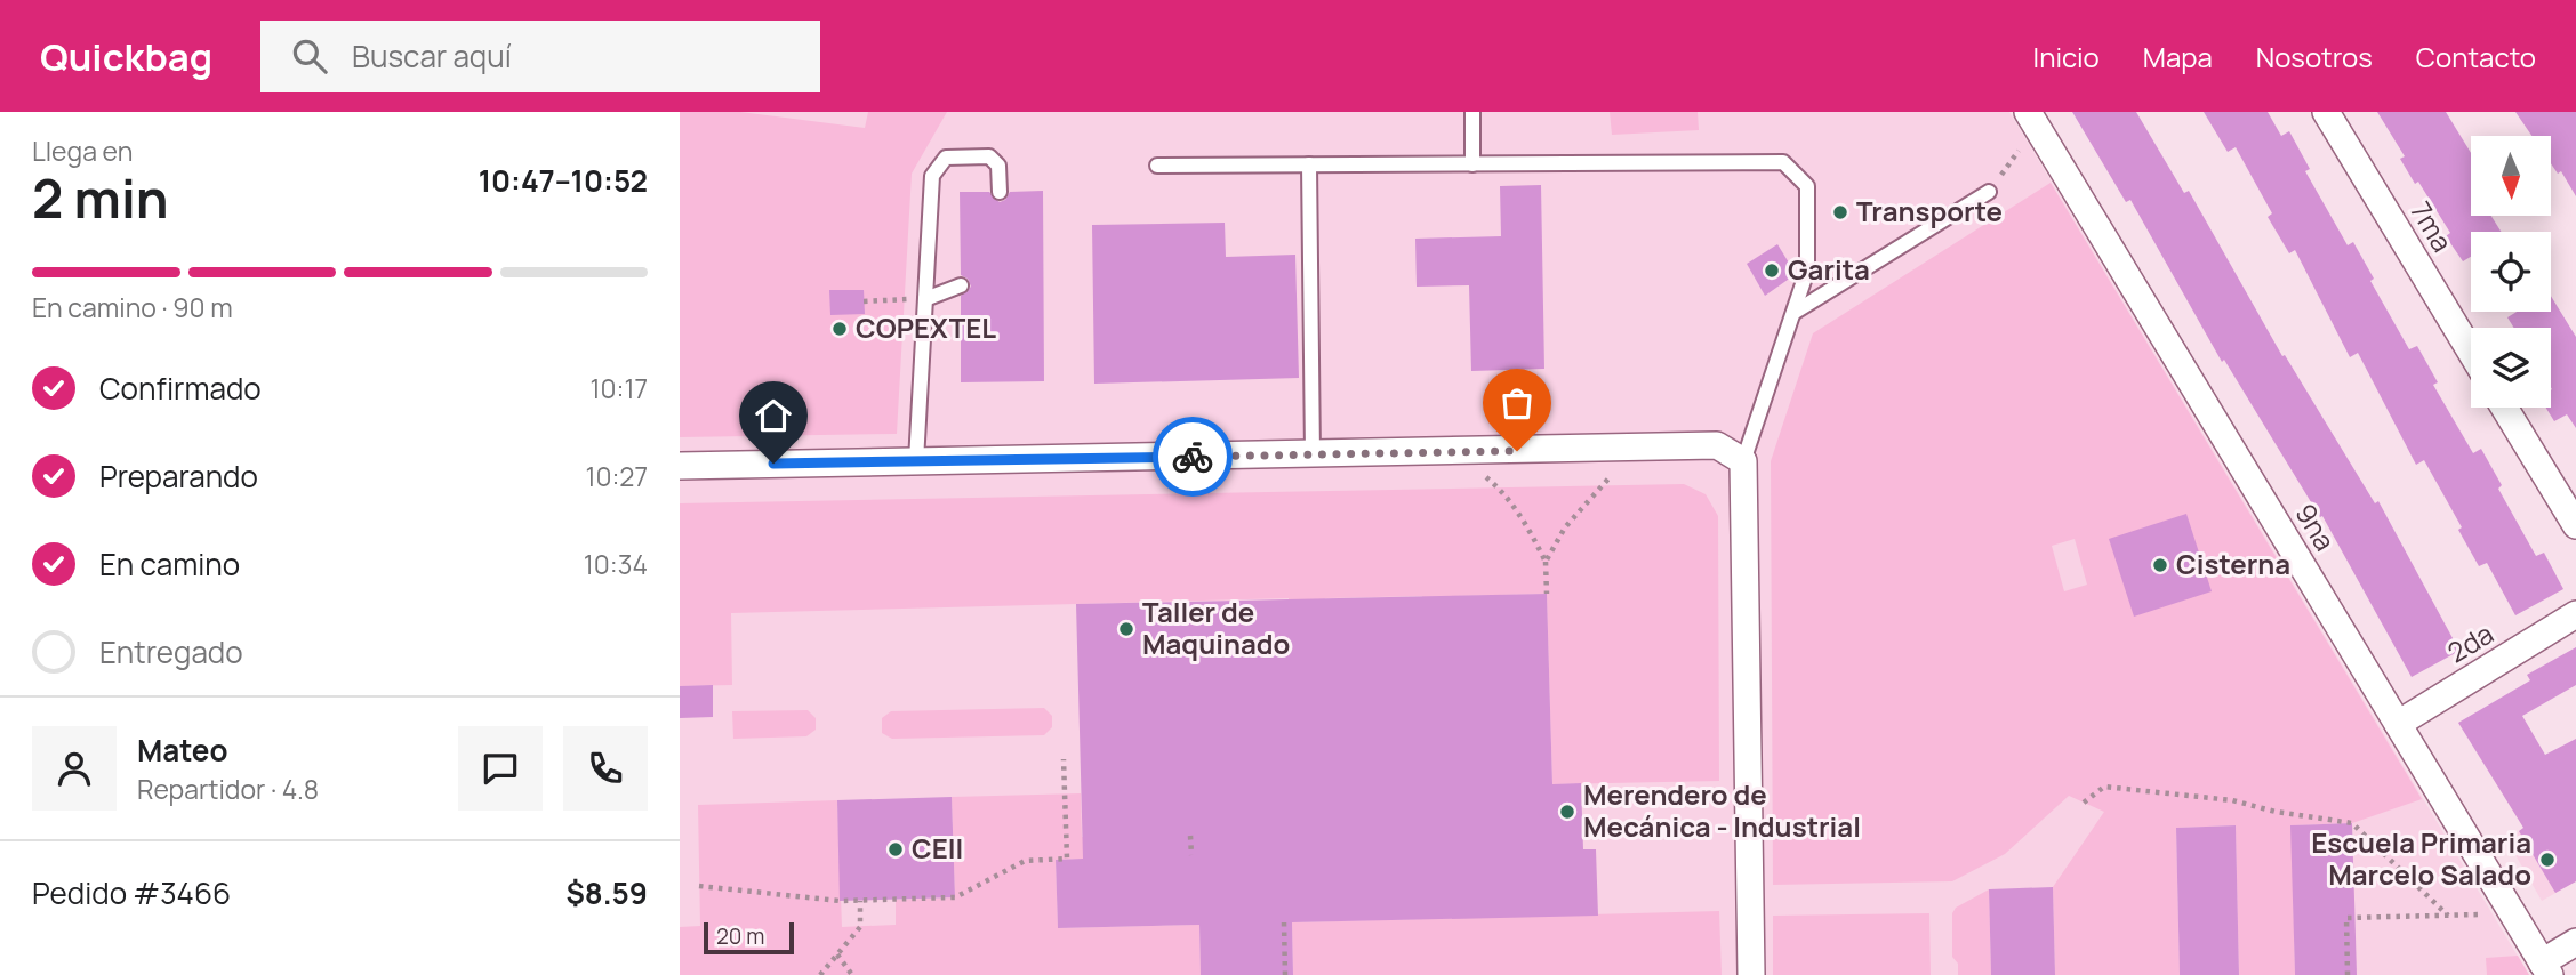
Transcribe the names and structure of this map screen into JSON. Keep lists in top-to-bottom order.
{
  "streets": {
    "street": ["7ma", "9na", "2da"]
  },
  "crossings": [
    ["9na", "2da"]
  ],
  "places": [
    "Transporte",
    "Garita",
    "COPEXTEL",
    "Cisterna",
    "Taller de Maquinado",
    "Merendero de Mecánica - Industrial",
    "CEII",
    "Escuela Primaria Marcelo Salado"
  ],
  "scale_bar": "20 m",
  "north": "bottom",
  "page": {
    "header": "Quickbag",
    "search": "Buscar aquí",
    "nav": [
      "Inicio",
      "Mapa",
      "Nosotros",
      "Contacto"
    ],
    "heading": ["2 min", "Llega en", "10:47–10:52"],
    "panel": [
      "Mateo",
      "Repartidor · 4.8",
      "Pedido #3466",
      "$8.59"
    ],
    "bar": "En camino · 90 m",
    "list": [
      ["Confirmado", "10:17"],
      ["Preparando", "10:27"],
      ["En camino", "10:34"],
      "Entregado"
    ],
    "scale": "20 m"
  }
}
